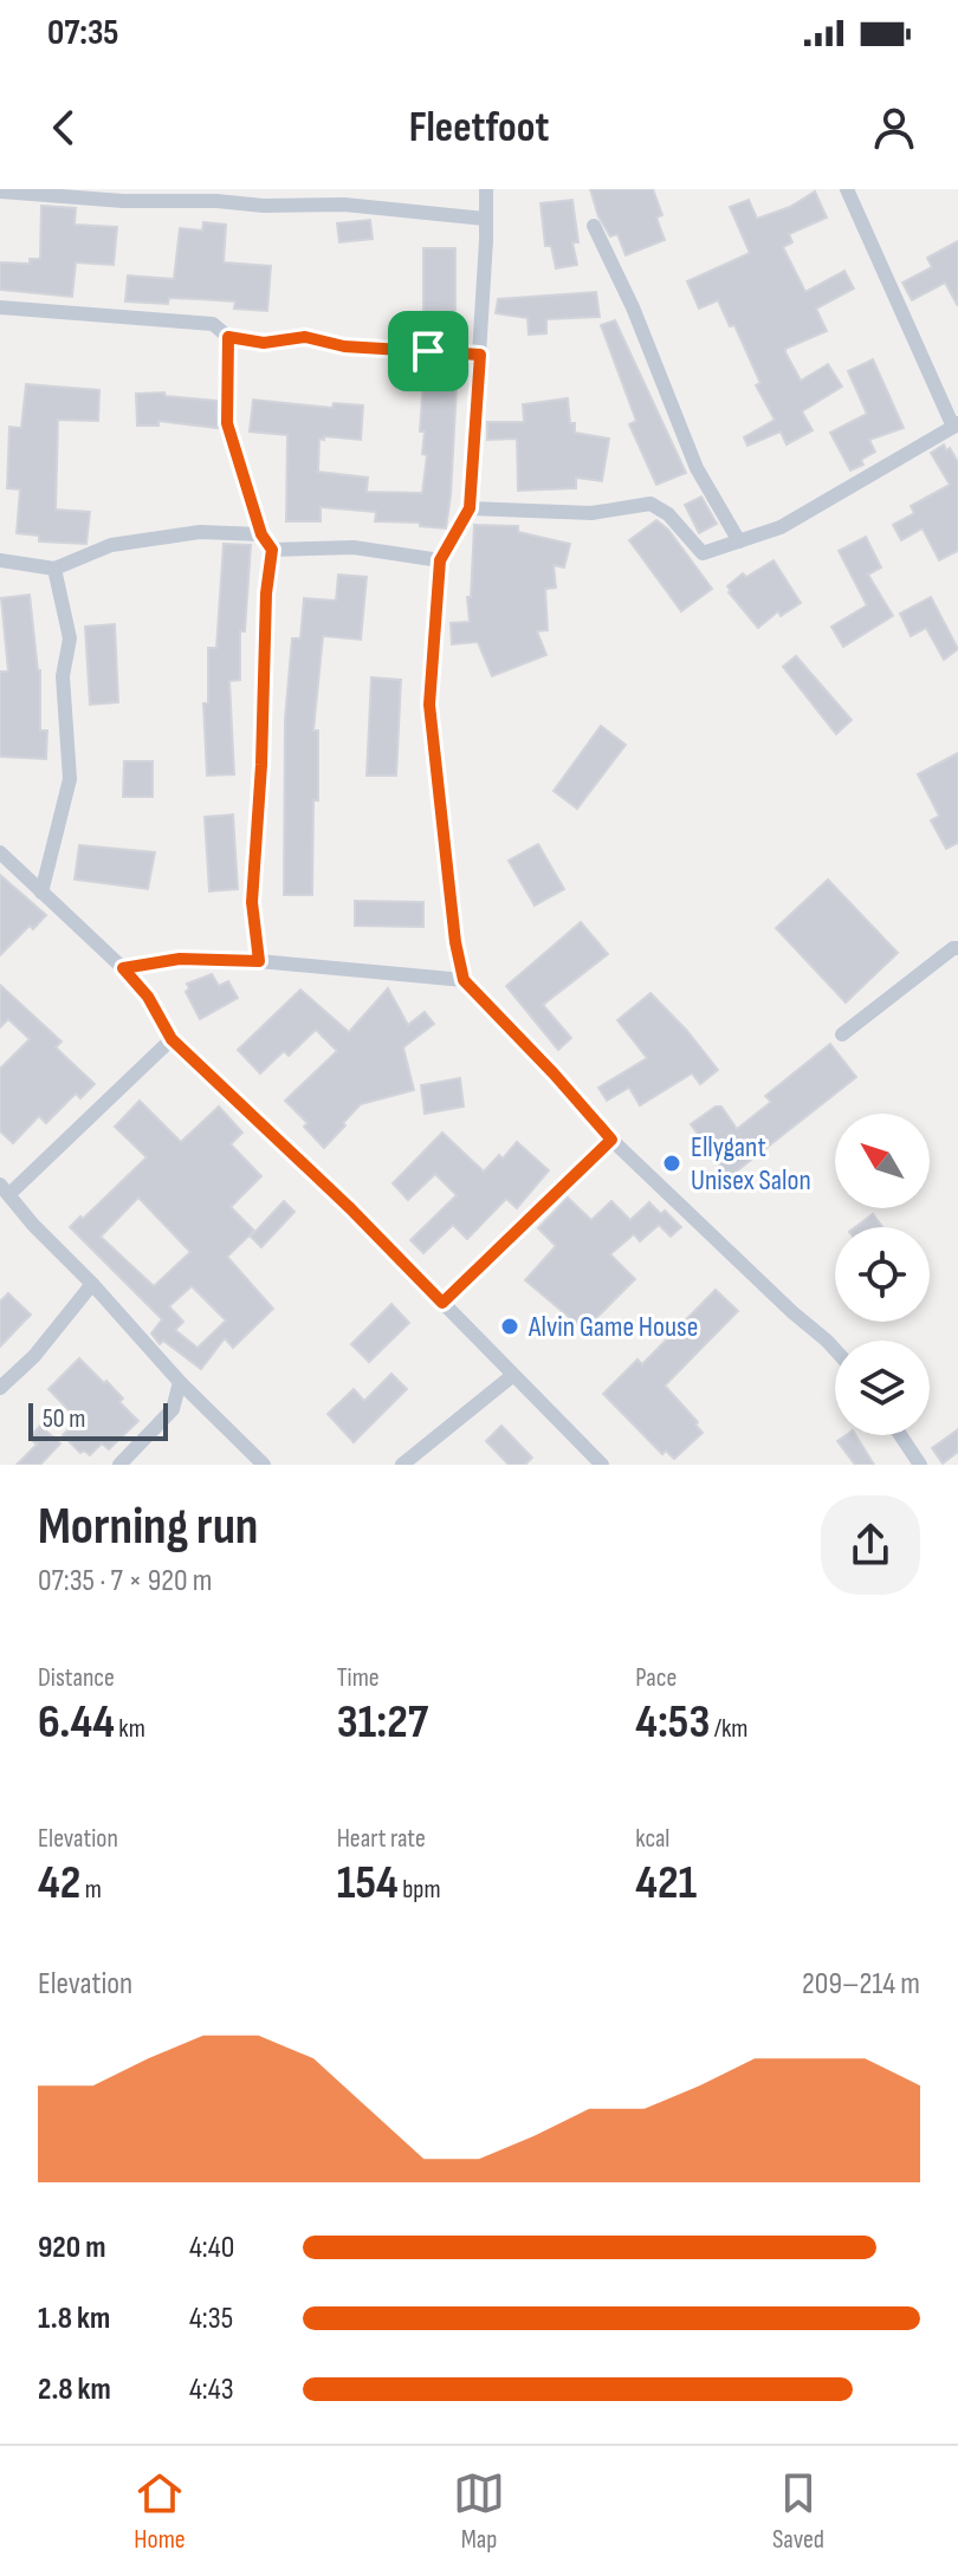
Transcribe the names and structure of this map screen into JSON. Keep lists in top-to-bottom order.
{
  "places": ["Ellygant Unisex Salon", "Alvin Game House"],
  "scale_bar": "50 m",
  "north": "top left",
  "page": {
    "status": "07:35",
    "header": "Fleetfoot",
    "scale": "50 m",
    "heading": ["Morning run", "07:35 · 7 × 920 m"],
    "stats": [
      ["Distance", "6.44 km"],
      ["Time", "31:27"],
      ["Pace", "4:53 /km"],
      ["Elevation", "42 m"],
      ["Heart rate", "154 bpm"],
      ["kcal", "421"]
    ],
    "chart": ["Elevation", "209–214 m"],
    "list": [
      {
        "name": "920 m",
        "note": "4:40"
      },
      {
        "name": "1.8 km",
        "note": "4:35"
      },
      {
        "name": "2.8 km",
        "note": "4:43"
      }
    ],
    "tabs": ["Home", "Map", "Saved"]
  }
}
